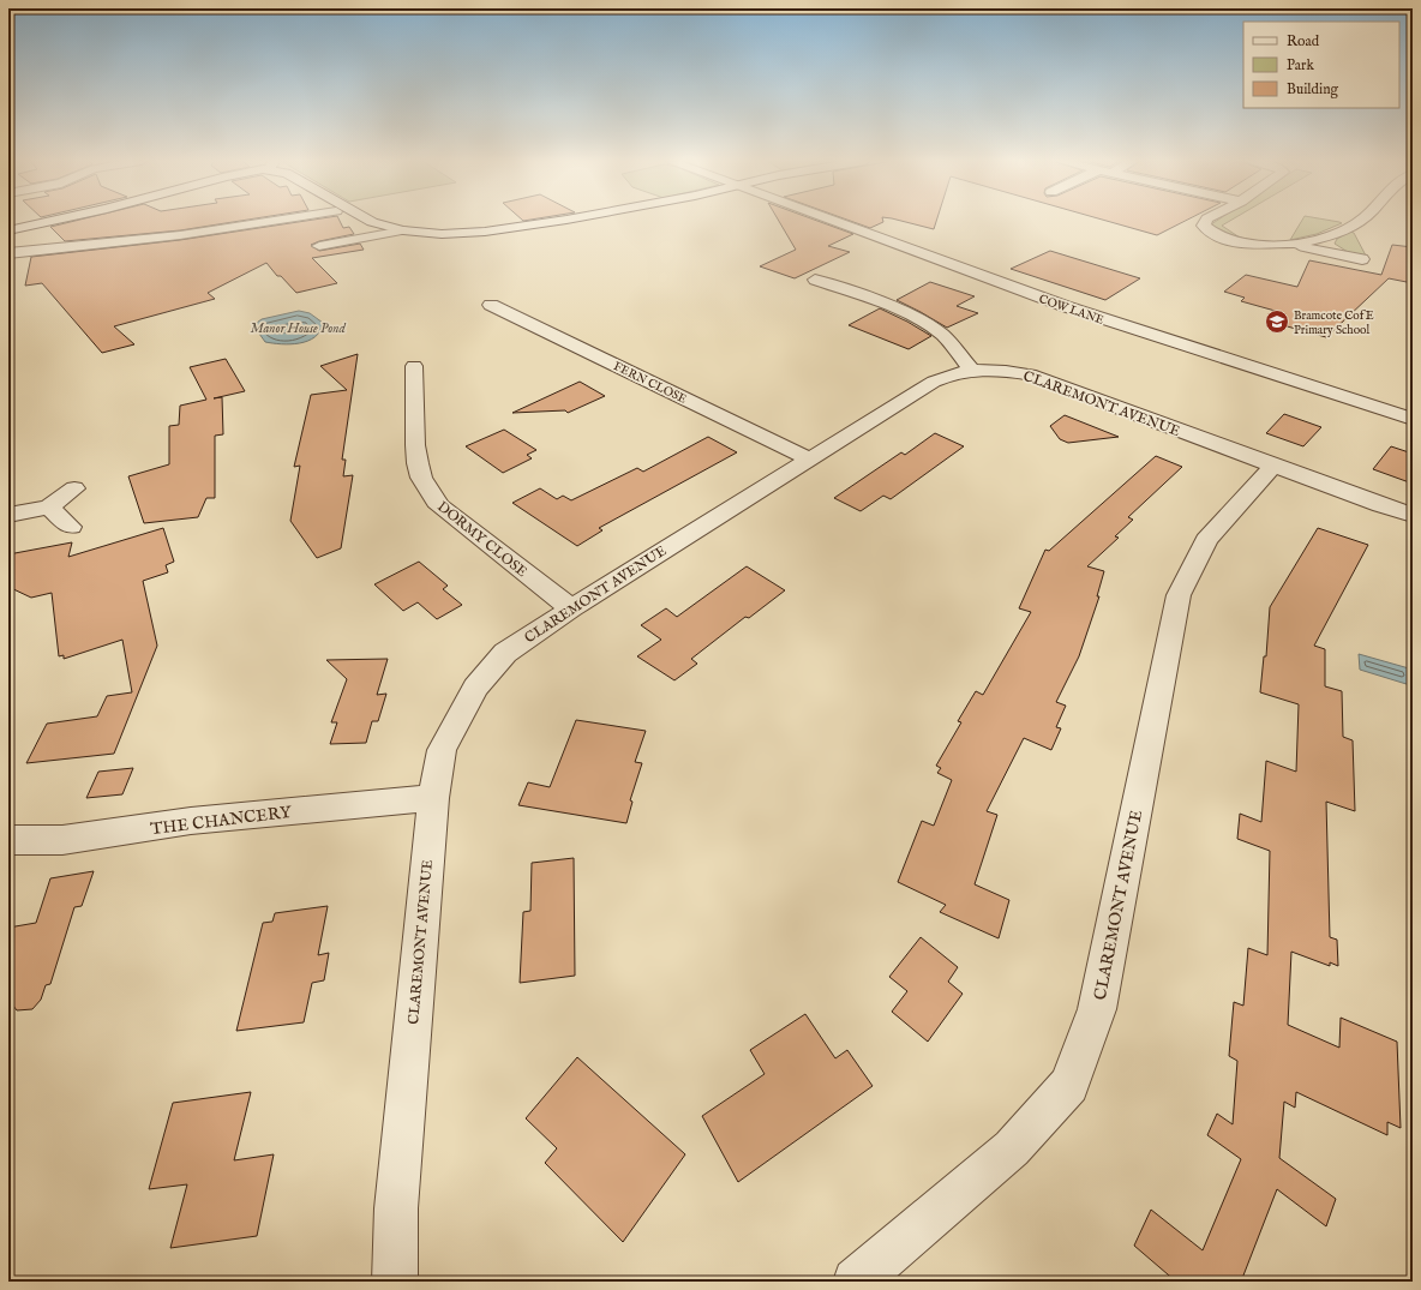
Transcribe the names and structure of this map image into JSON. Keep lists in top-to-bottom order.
{
  "streets": {
    "street": [
      "COW LANE",
      "FERN CLOSE",
      "CLAREMONT AVENUE",
      "DORMY CLOSE",
      "THE CHANCERY"
    ]
  },
  "crossings": [
    ["FERN CLOSE", "CLAREMONT AVENUE"],
    ["CLAREMONT AVENUE", "DORMY CLOSE"],
    ["CLAREMONT AVENUE", "THE CHANCERY"]
  ],
  "water": ["Manor House Pond"],
  "places": {
    "school or university": ["Bramcote CofE Primary School"]
  },
  "legend": ["Road", "Park", "Building"]
}
